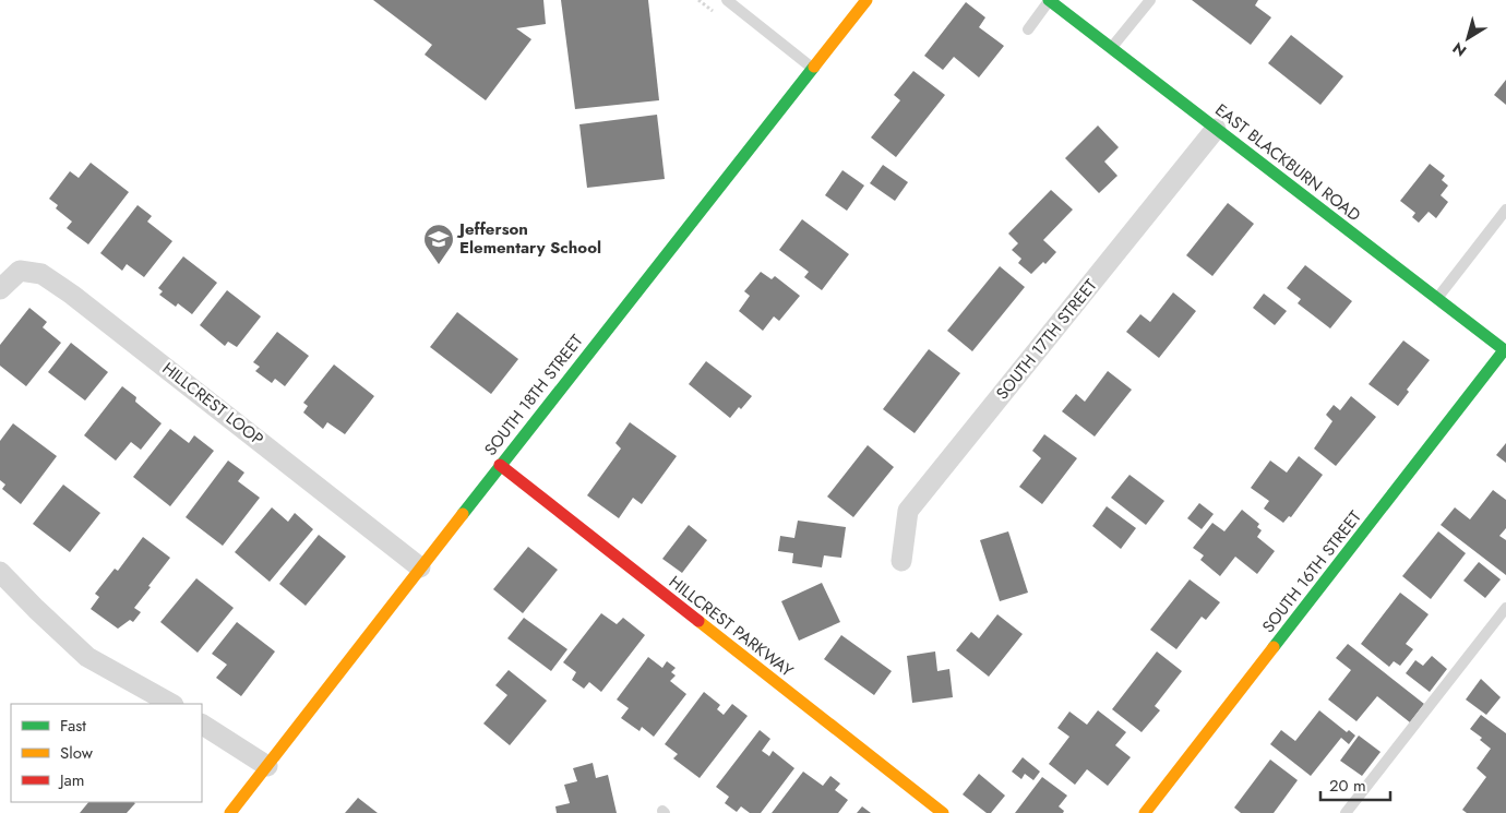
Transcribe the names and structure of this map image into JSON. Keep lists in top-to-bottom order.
{
  "streets": {
    "street": [
      "EAST BLACKBURN ROAD",
      "SOUTH 17TH STREET",
      "SOUTH 18TH STREET",
      "HILLCREST LOOP",
      "SOUTH 16TH STREET",
      "HILLCREST PARKWAY"
    ]
  },
  "crossings": [
    ["EAST BLACKBURN ROAD", "SOUTH 17TH STREET"],
    ["EAST BLACKBURN ROAD", "SOUTH 16TH STREET"],
    ["SOUTH 18TH STREET", "HILLCREST LOOP"],
    ["SOUTH 18TH STREET", "HILLCREST PARKWAY"]
  ],
  "places": {
    "school or university": ["Jefferson Elementary School"]
  },
  "legend": ["Fast", "Slow", "Jam"],
  "scale_bar": "20 m",
  "north": "bottom left"
}
